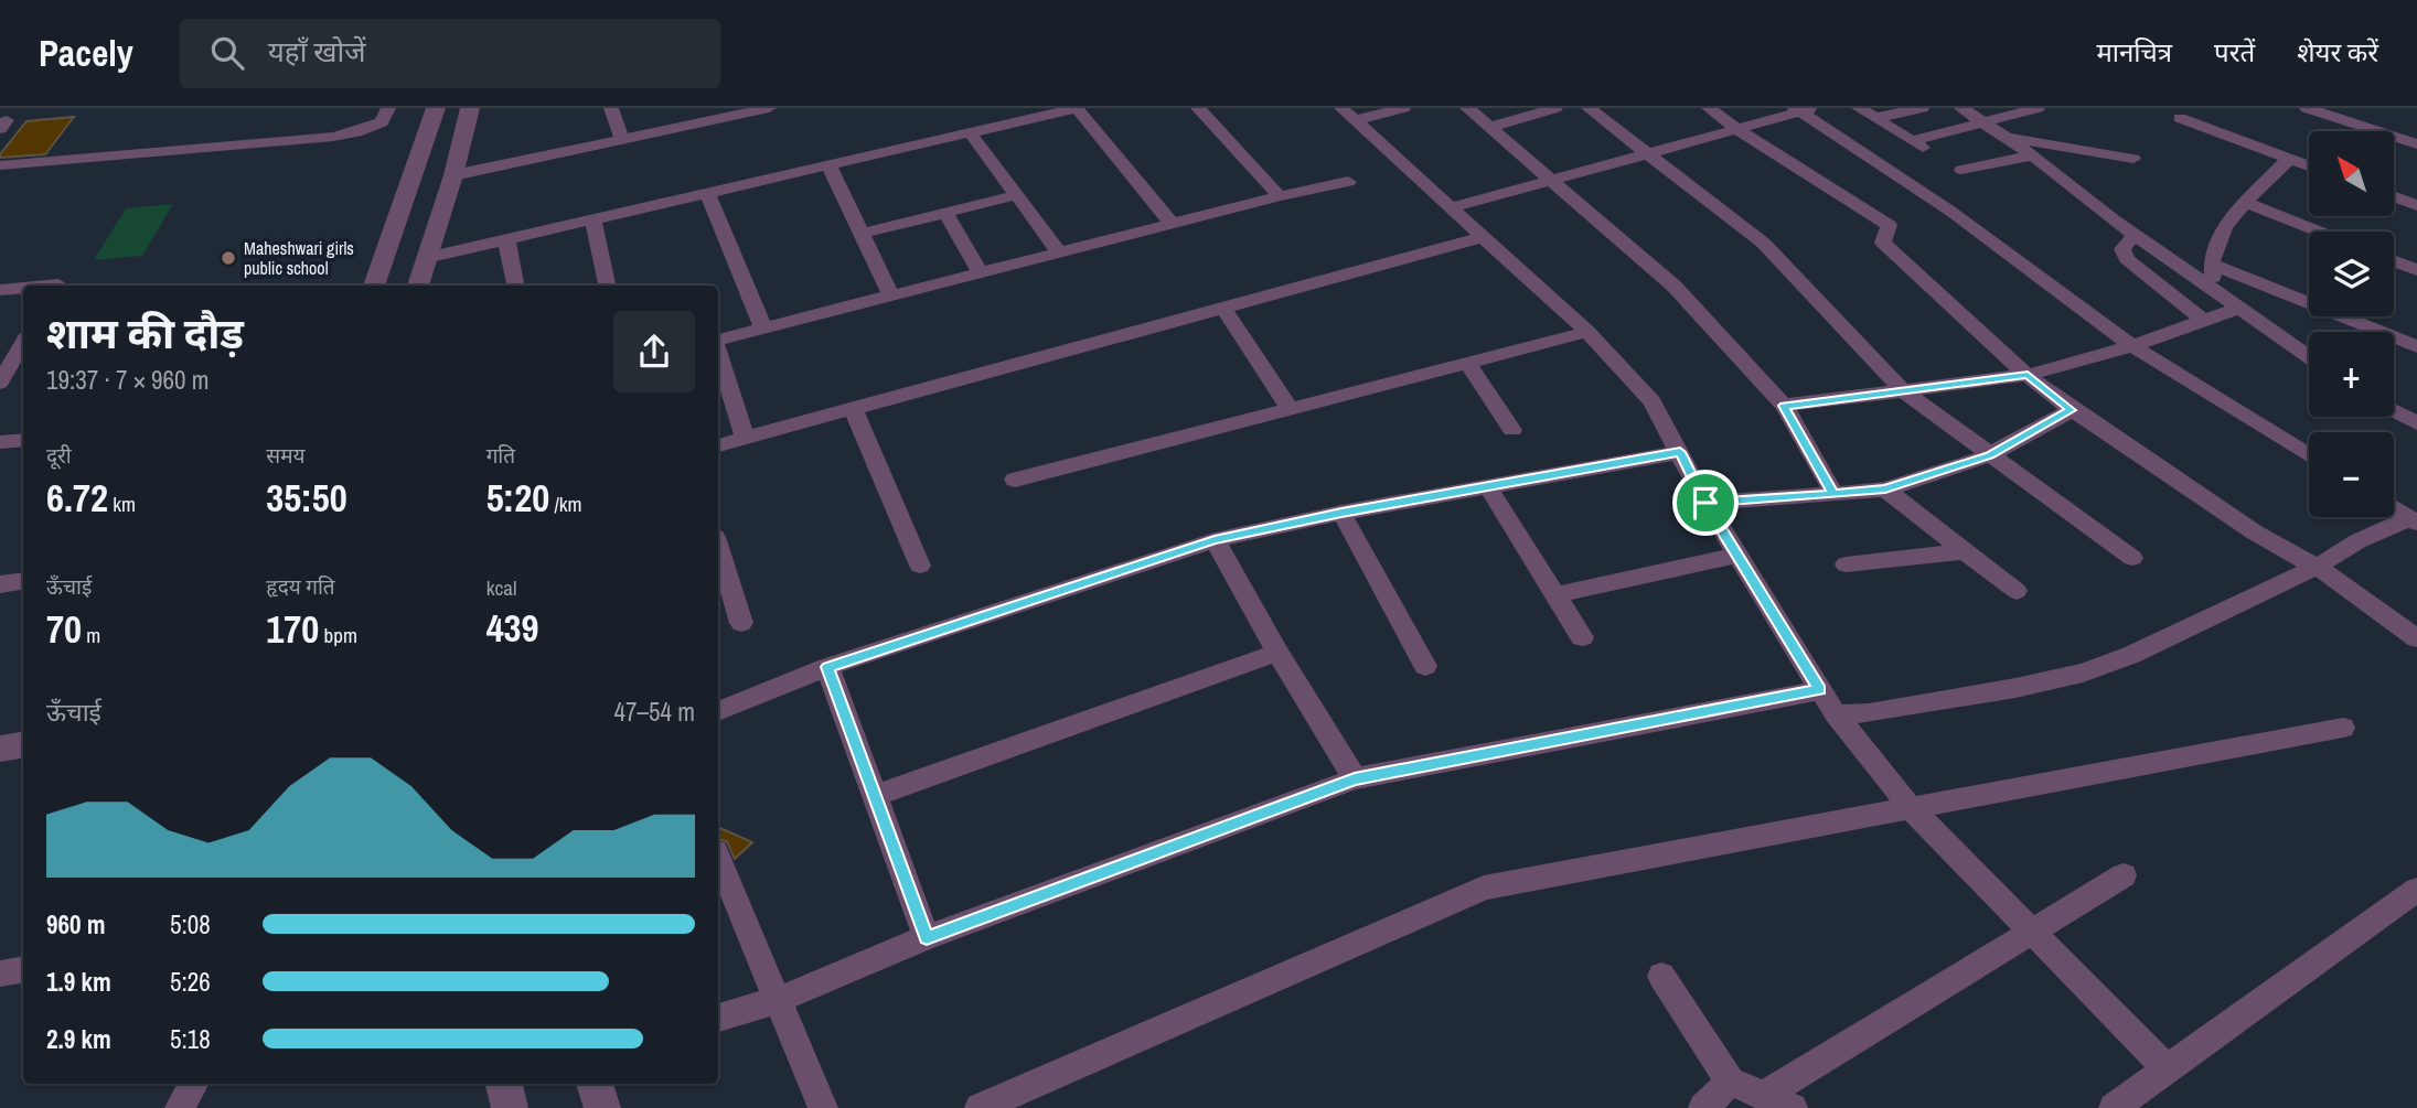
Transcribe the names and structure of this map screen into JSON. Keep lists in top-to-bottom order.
{
  "places": ["Maheshwari girls public school"],
  "north": "top left",
  "page": {
    "header": "Pacely",
    "search": "यहाँ खोजें",
    "nav": ["मानचित्र", "परतें", "शेयर करें"],
    "map_buttons": ["+", "−"],
    "heading": ["शाम की दौड़", "19:37 · 7 × 960 m"],
    "stats": [
      ["दूरी", "6.72 km"],
      ["समय", "35:50"],
      ["गति", "5:20 /km"],
      ["ऊँचाई", "70 m"],
      ["हृदय गति", "170 bpm"],
      ["kcal", "439"]
    ],
    "chart": ["ऊँचाई", "47–54 m"],
    "list": [
      {
        "name": "960 m",
        "note": "5:08"
      },
      {
        "name": "1.9 km",
        "note": "5:26"
      },
      {
        "name": "2.9 km",
        "note": "5:18"
      }
    ]
  }
}
